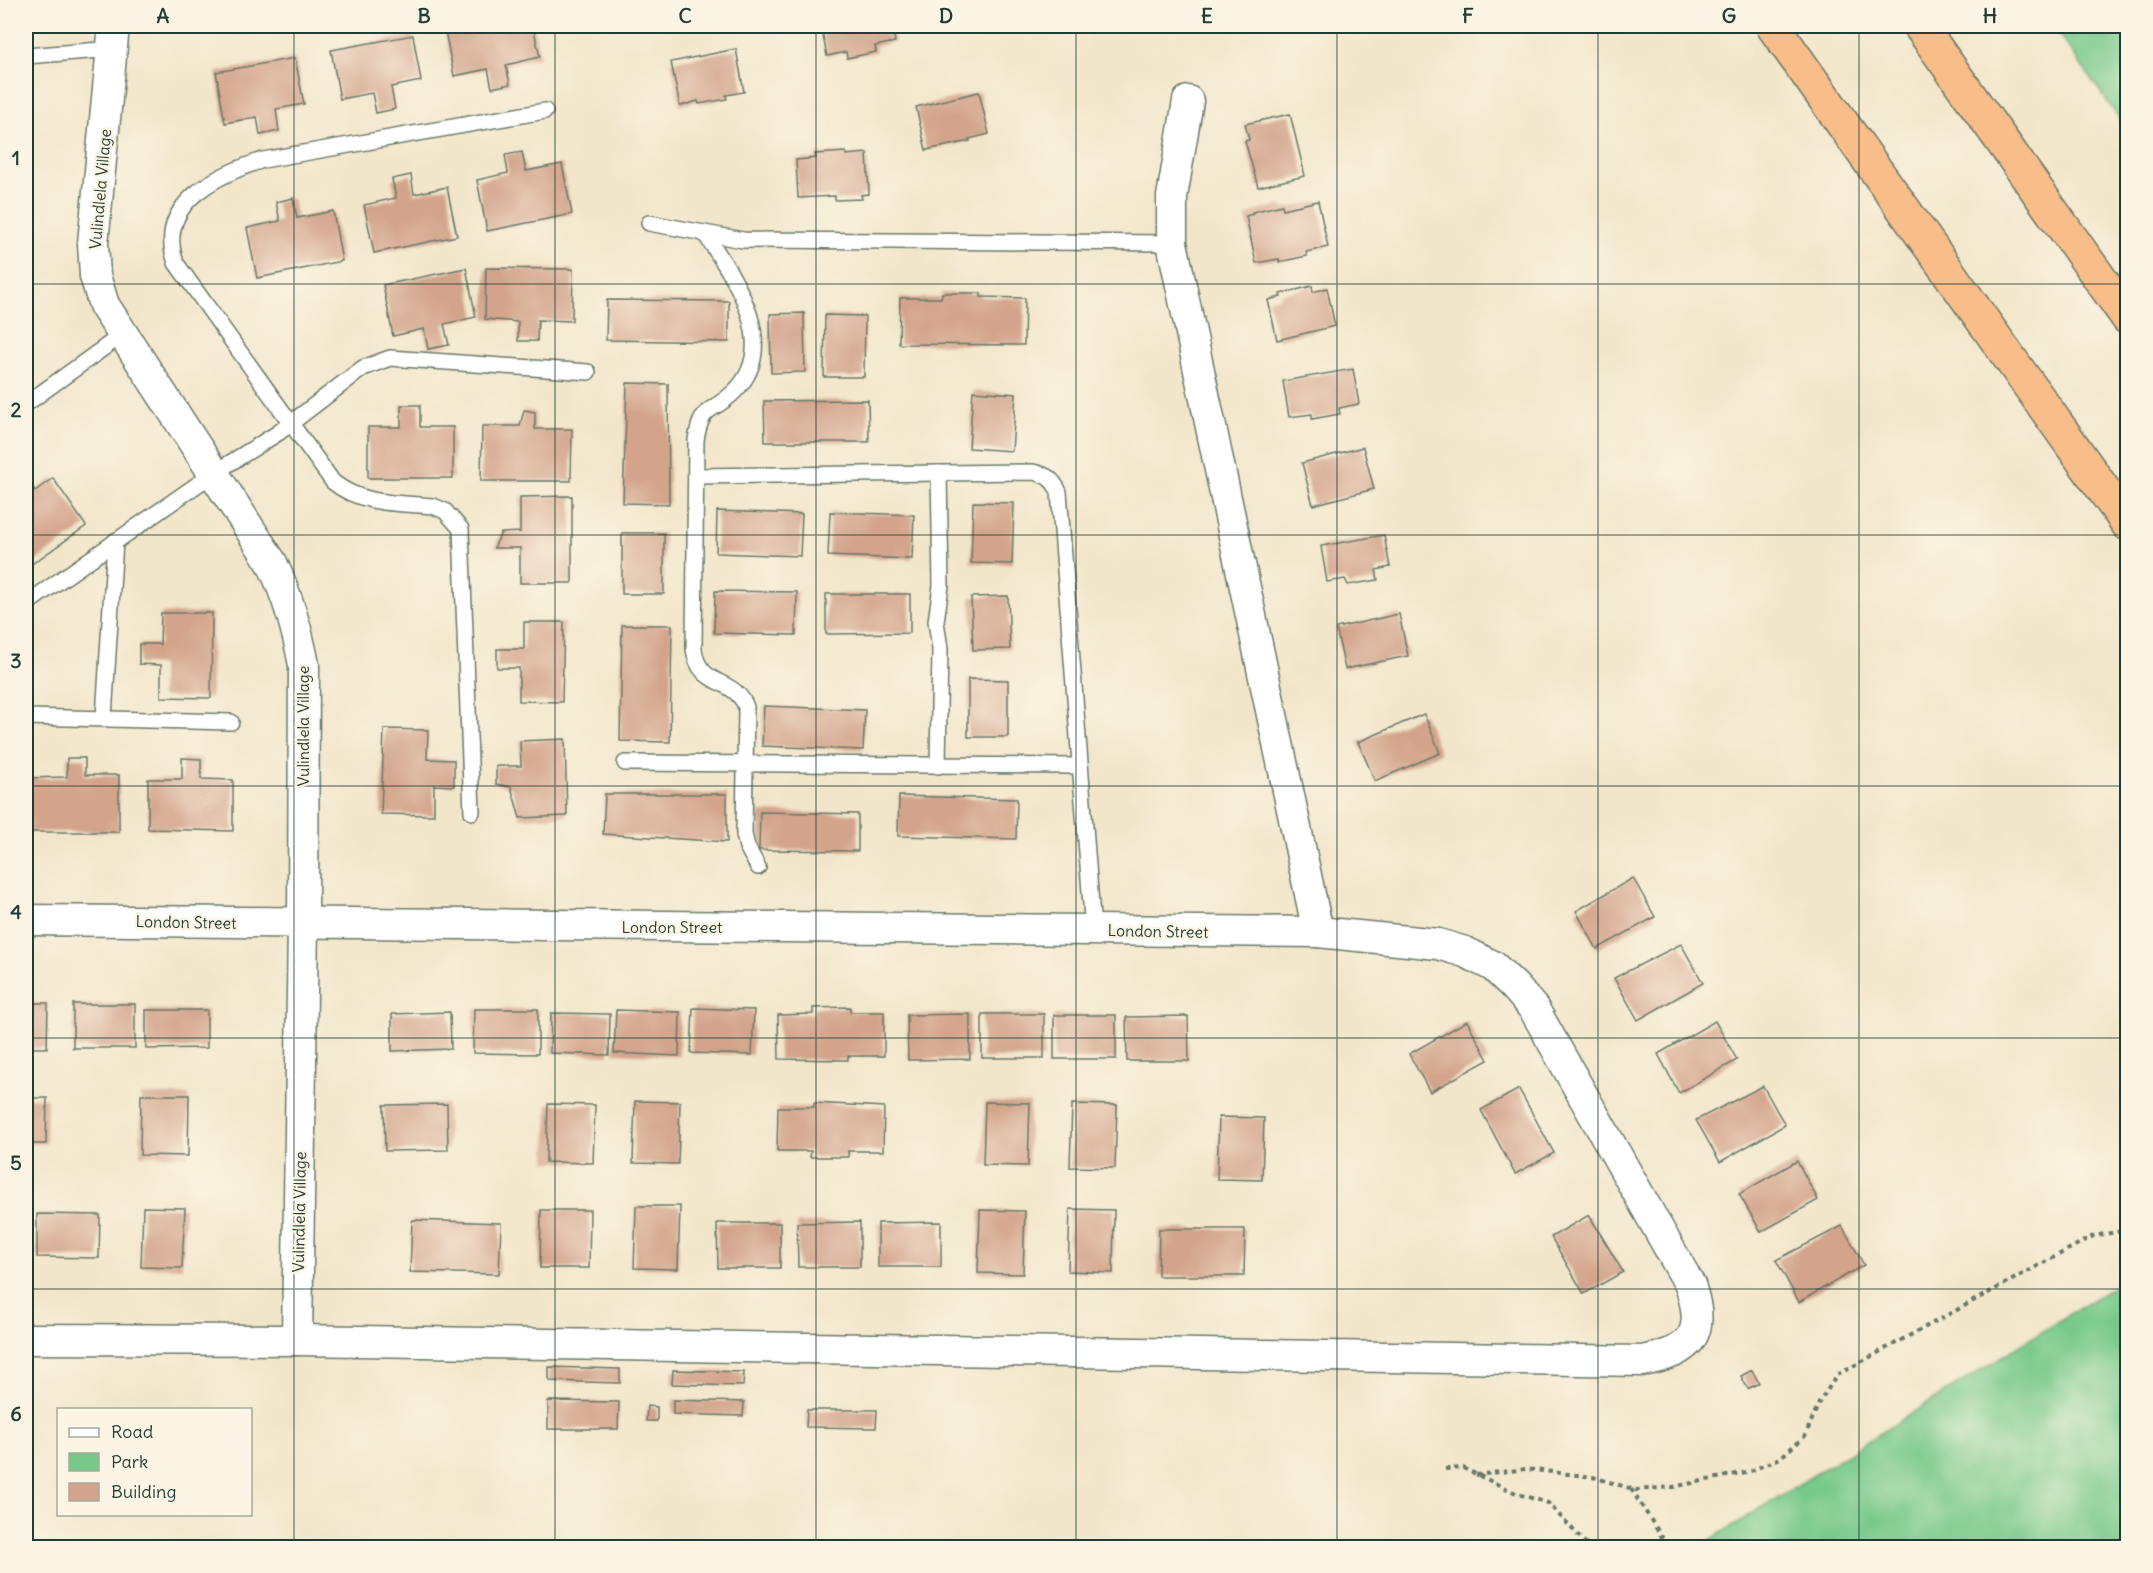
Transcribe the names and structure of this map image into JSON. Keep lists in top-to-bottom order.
{
  "streets": {
    "street": ["Vulindlela Village", "London Street"]
  },
  "crossings": [
    ["Vulindlela Village", "London Street"]
  ],
  "legend": ["Road", "Park", "Building"],
  "grid": {
    "columns": [
      "A",
      "B",
      "C",
      "D",
      "E",
      "F",
      "G",
      "H"
    ],
    "rows": [
      "1",
      "2",
      "3",
      "4",
      "5",
      "6"
    ]
  }
}
